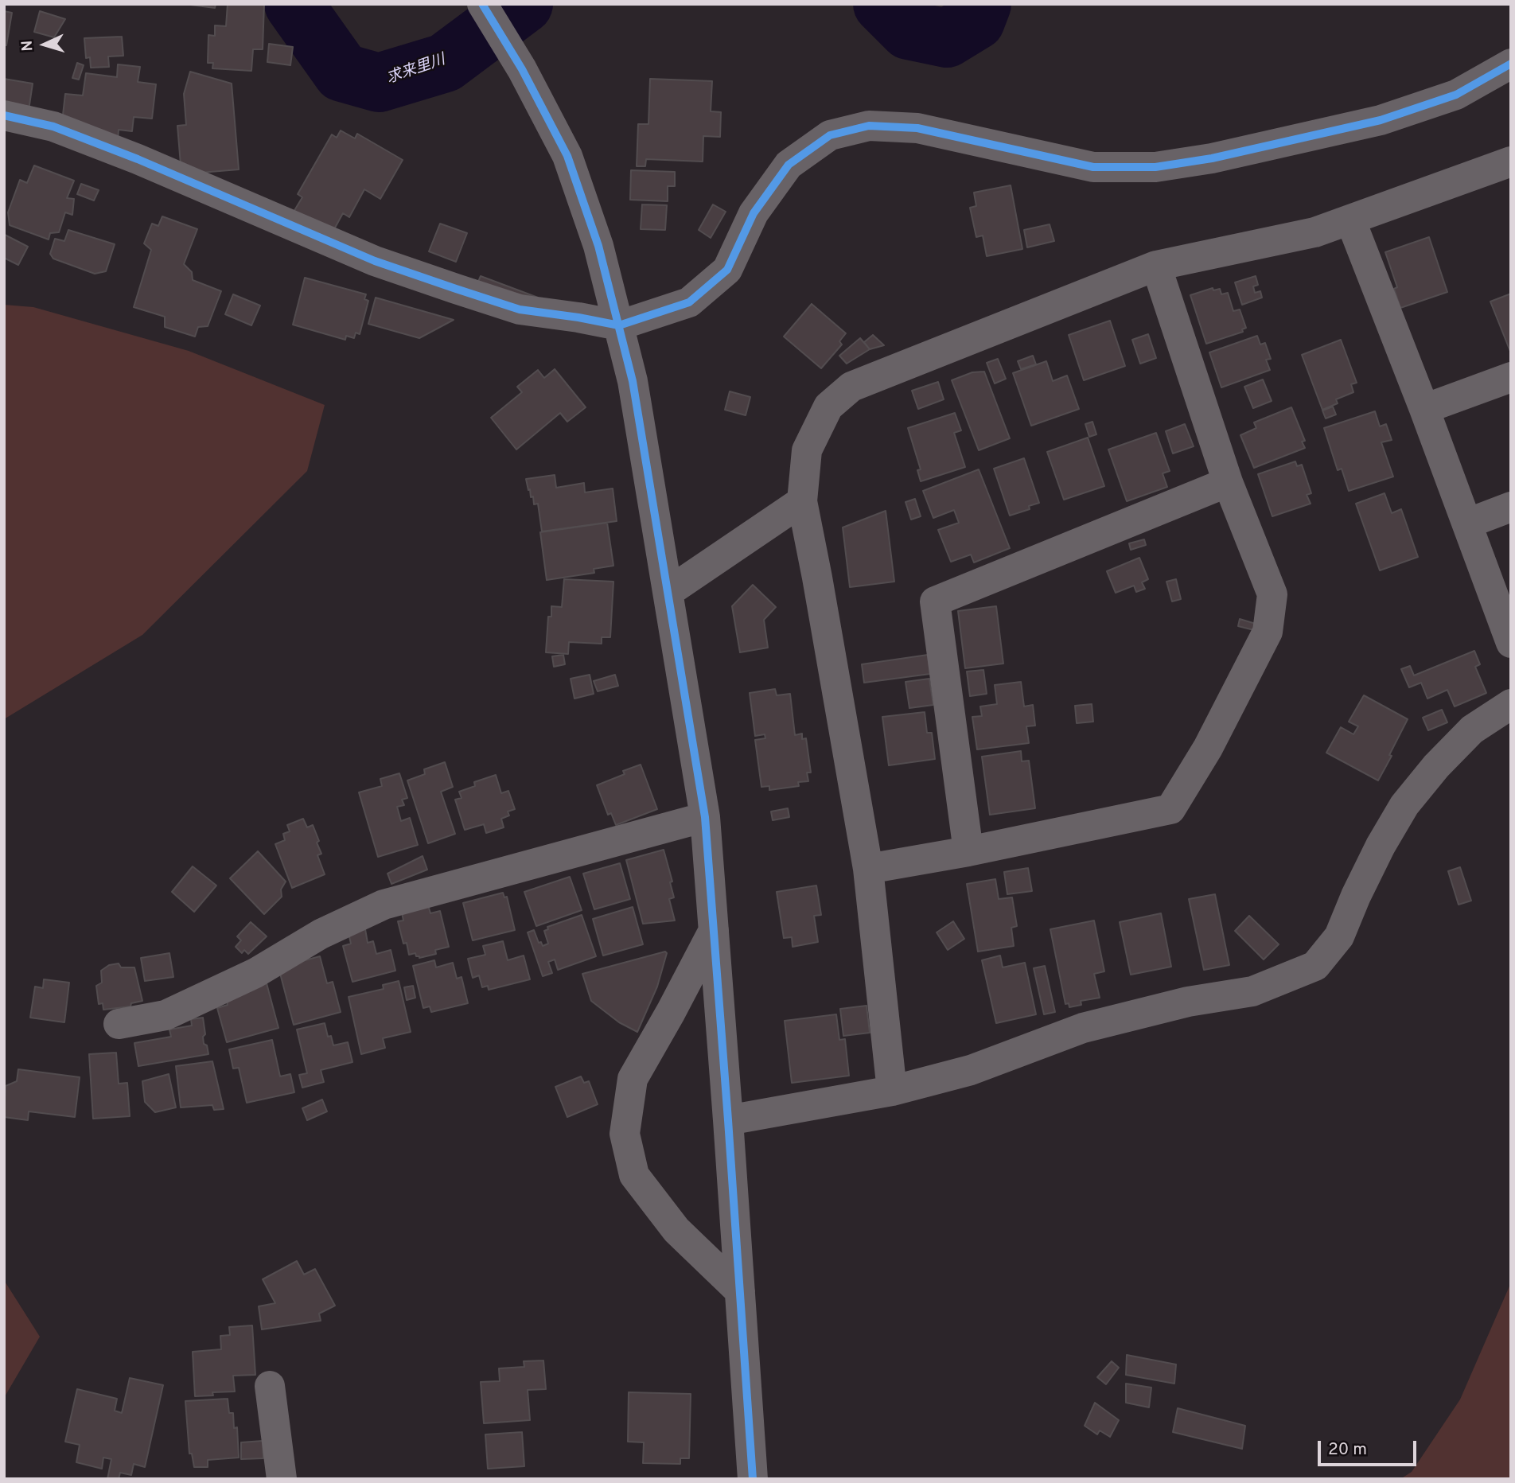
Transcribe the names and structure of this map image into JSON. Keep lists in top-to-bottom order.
{
  "water": ["求来里川"],
  "scale_bar": "20 m",
  "north": "left"
}
